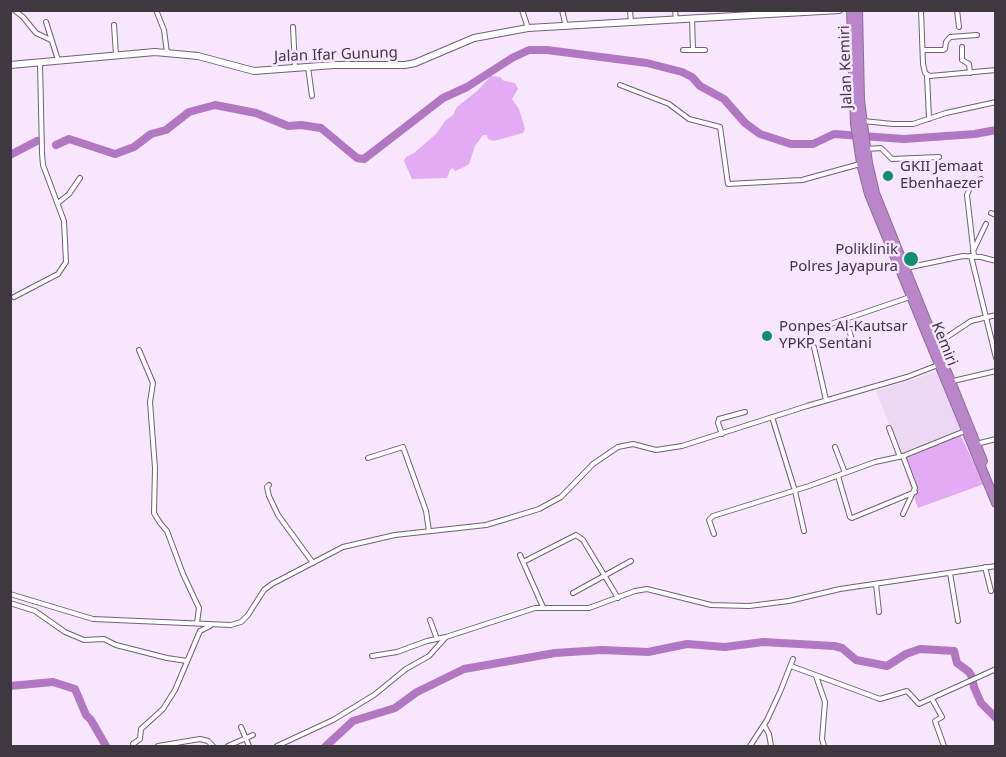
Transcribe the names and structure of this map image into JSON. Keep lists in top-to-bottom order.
{
  "streets": {
    "highway": ["Jalan Kemiri", "Kemiri"],
    "street": ["Jalan Ifar Gunung"]
  },
  "places": ["GKII Jemaat Ebenhaezer", "Poliklinik Polres Jayapura", "Ponpes Al-Kautsar YPKP Sentani"]
}
